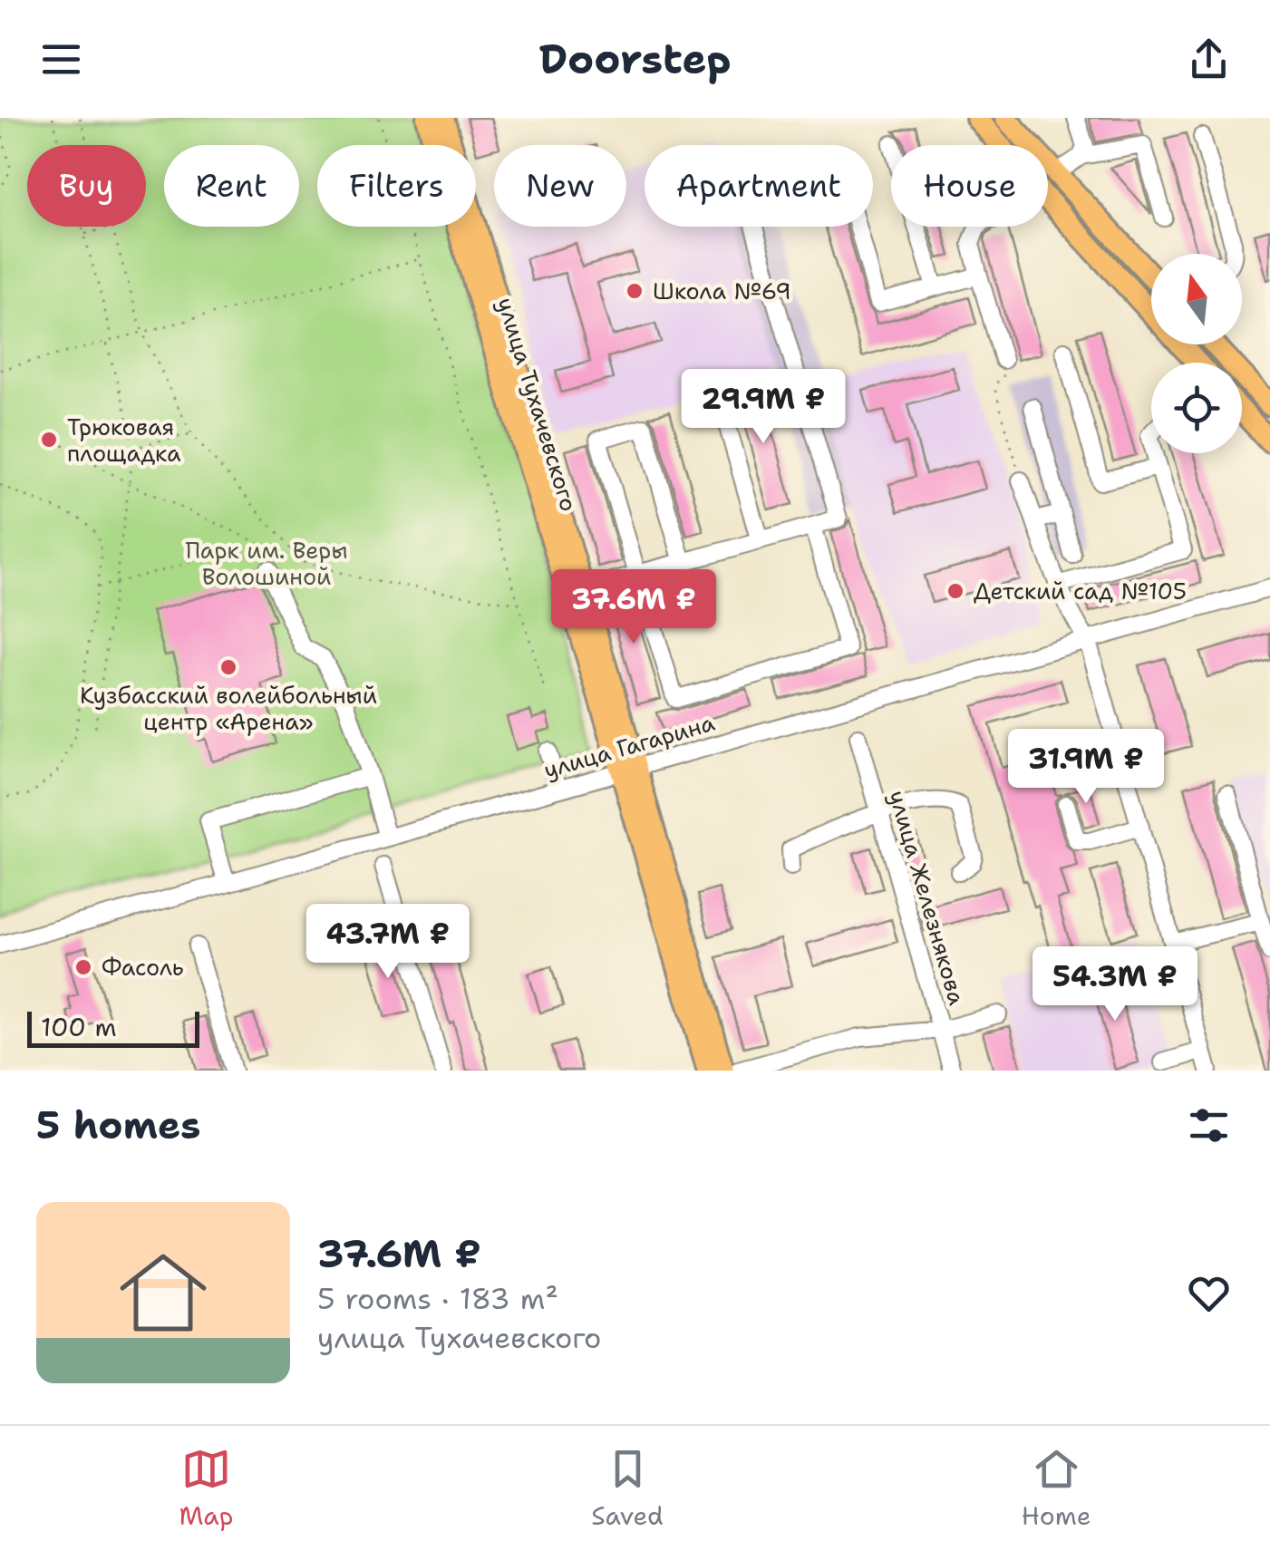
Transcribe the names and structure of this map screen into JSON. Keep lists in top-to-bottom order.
{
  "streets": {
    "main road": ["улица Тухачевского"],
    "street": ["улица Гагарина", "улица Железнякова"]
  },
  "crossings": [
    ["улица Тухачевского", "улица Гагарина"]
  ],
  "parks": ["Парк им. Веры Волошиной"],
  "places": [
    "Школа №69",
    "Трюковая площадка",
    "Детский сад №105",
    "Кузбасский волейбольный центр «Арена»",
    "Фасоль"
  ],
  "scale_bar": "100 m",
  "north": "top",
  "page": {
    "header": "Doorstep",
    "chip": [
      "Buy",
      "Rent",
      "Filters",
      "New",
      "Apartment",
      "House"
    ],
    "price": [
      "29.9M ₽",
      "37.6M ₽",
      "31.9M ₽",
      "43.7M ₽",
      "54.3M ₽"
    ],
    "scale": "100 m",
    "heading": "5 homes",
    "list": [
      {
        "name": "37.6M ₽",
        "note": "5 rooms · 183 m² · улица Тухачевского"
      }
    ],
    "tabs": ["Map", "Saved", "Home"]
  }
}
